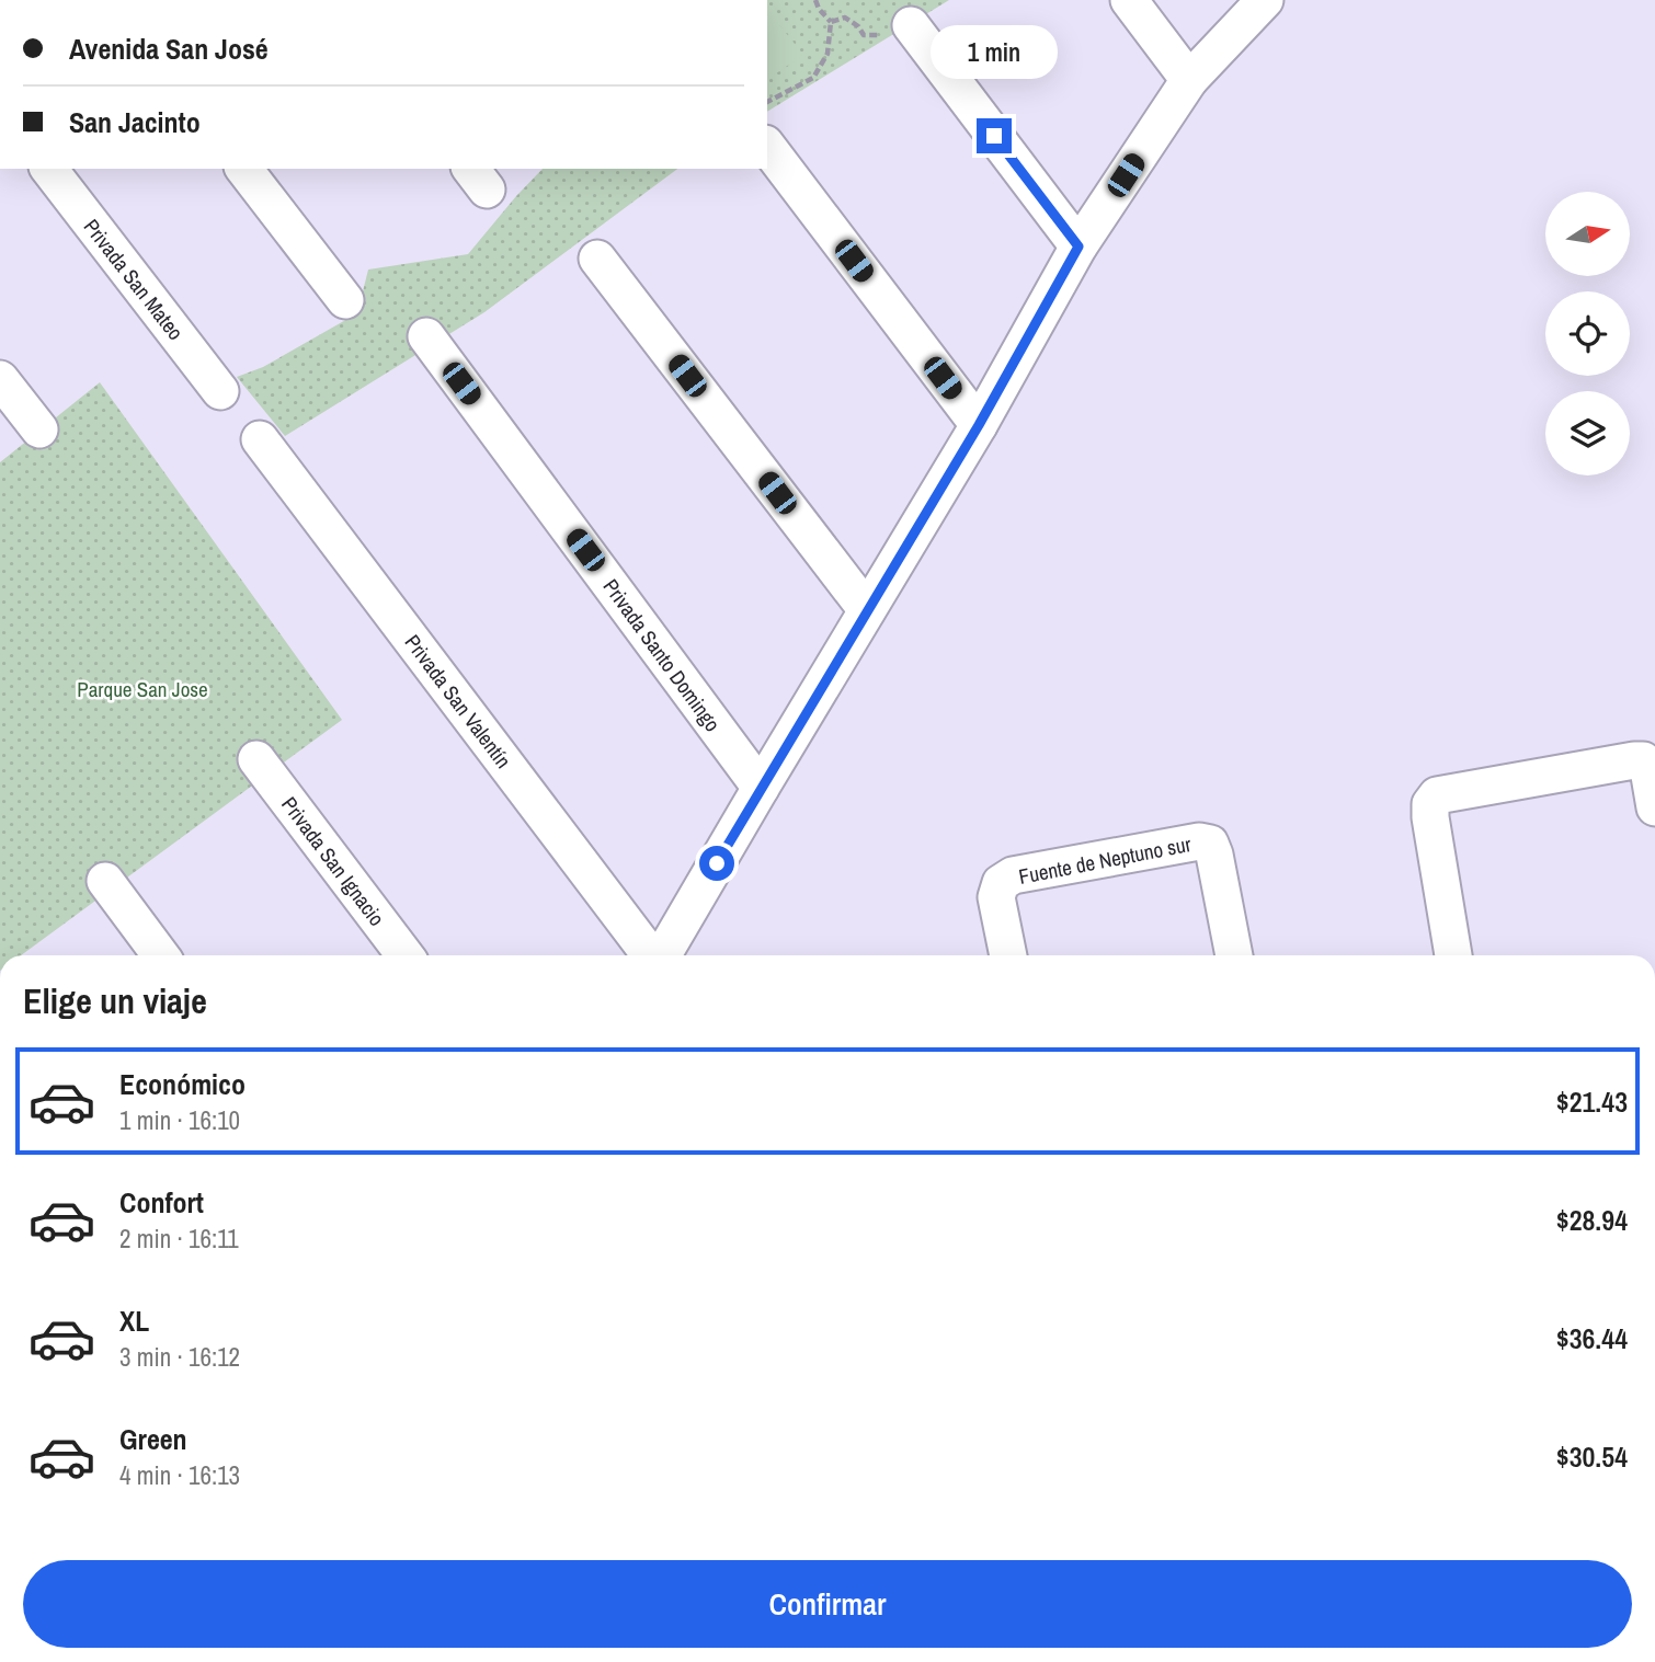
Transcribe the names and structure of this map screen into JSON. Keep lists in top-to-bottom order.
{
  "streets": {
    "street": [
      "Privada San Mateo",
      "Privada Santo Domingo",
      "Privada San Valentín",
      "Fuente de Neptuno sur",
      "Privada San Ignacio"
    ]
  },
  "parks": ["Parque San Jose"],
  "north": "right",
  "page": {
    "banner": ["Avenida San José", "San Jacinto"],
    "bubble": "1 min",
    "heading": "Elige un viaje",
    "list": [
      {
        "name": "Económico",
        "note": "1 min · 16:10",
        "value": "$21.43"
      },
      {
        "name": "Confort",
        "note": "2 min · 16:11",
        "value": "$28.94"
      },
      {
        "name": "XL",
        "note": "3 min · 16:12",
        "value": "$36.44"
      },
      {
        "name": "Green",
        "note": "4 min · 16:13",
        "value": "$30.54"
      }
    ],
    "buttons": "Confirmar"
  }
}
